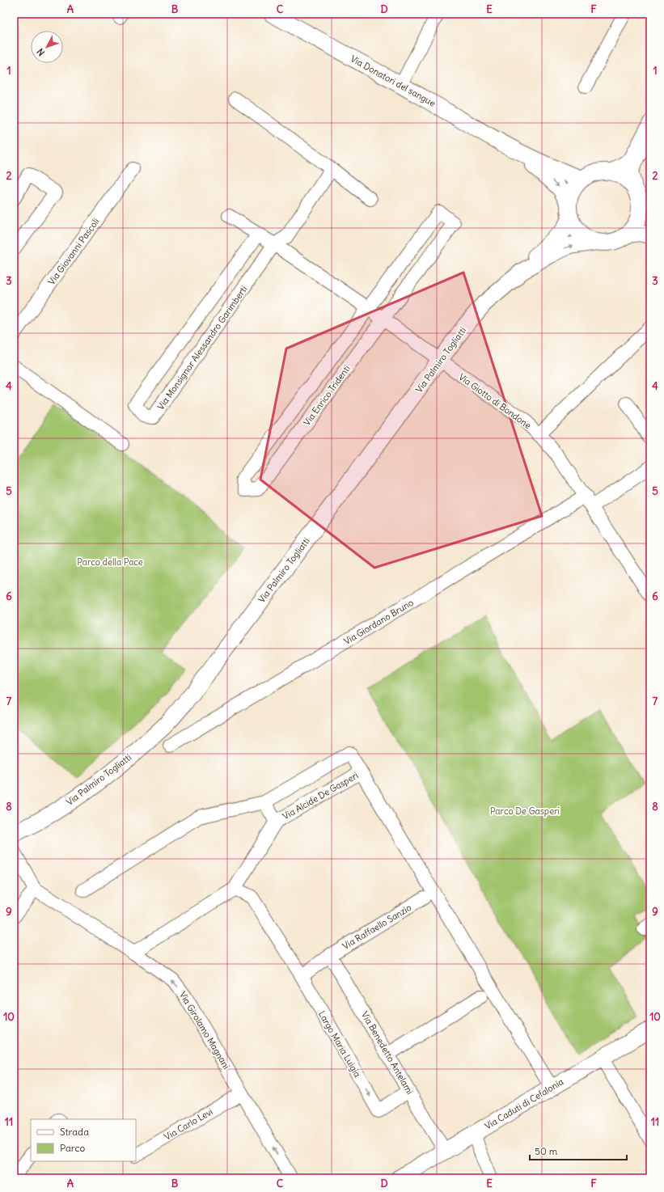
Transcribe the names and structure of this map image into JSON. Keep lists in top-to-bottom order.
{
  "streets": {
    "street": [
      "Via Donatori del sangue",
      "Via Giovanni Pascoli",
      "Via Monsignor Alessandro Garimberti",
      "Via Palmiro Togliatti",
      "Via Enrico Tridenti",
      "Via Giotto di Bondone",
      "Via Giordano Bruno",
      "Via Alcide De Gasperi",
      "Via Raffaello Sanzio",
      "Via Girolamo Magnani",
      "Largo Maria Luigia",
      "Via Benedetto Antelami",
      "Via Caduti di Cefalonia",
      "Via Carlo Levi"
    ]
  },
  "crossings": [
    ["Via Donatori del sangue", "Via Palmiro Togliatti"],
    ["Via Monsignor Alessandro Garimberti", "Via Giotto di Bondone"],
    ["Via Palmiro Togliatti", "Via Giotto di Bondone"],
    ["Via Enrico Tridenti", "Via Giotto di Bondone"],
    ["Via Giotto di Bondone", "Via Giordano Bruno"],
    ["Via Alcide De Gasperi", "Via Girolamo Magnani"],
    ["Via Raffaello Sanzio", "Via Benedetto Antelami"],
    ["Via Girolamo Magnani", "Via Carlo Levi"],
    ["Largo Maria Luigia", "Via Benedetto Antelami"],
    ["Via Benedetto Antelami", "Via Caduti di Cefalonia"]
  ],
  "one_way": ["Largo Maria Luigia"],
  "parks": ["Parco della Pace", "Parco De Gasperi"],
  "legend": ["Strada", "Parco"],
  "scale_bar": "50 m",
  "north": "bottom left",
  "grid": {
    "columns": [
      "A",
      "B",
      "C",
      "D",
      "E",
      "F"
    ],
    "rows": [
      "1",
      "2",
      "3",
      "4",
      "5",
      "6",
      "7",
      "8",
      "9",
      "10",
      "11"
    ]
  }
}
